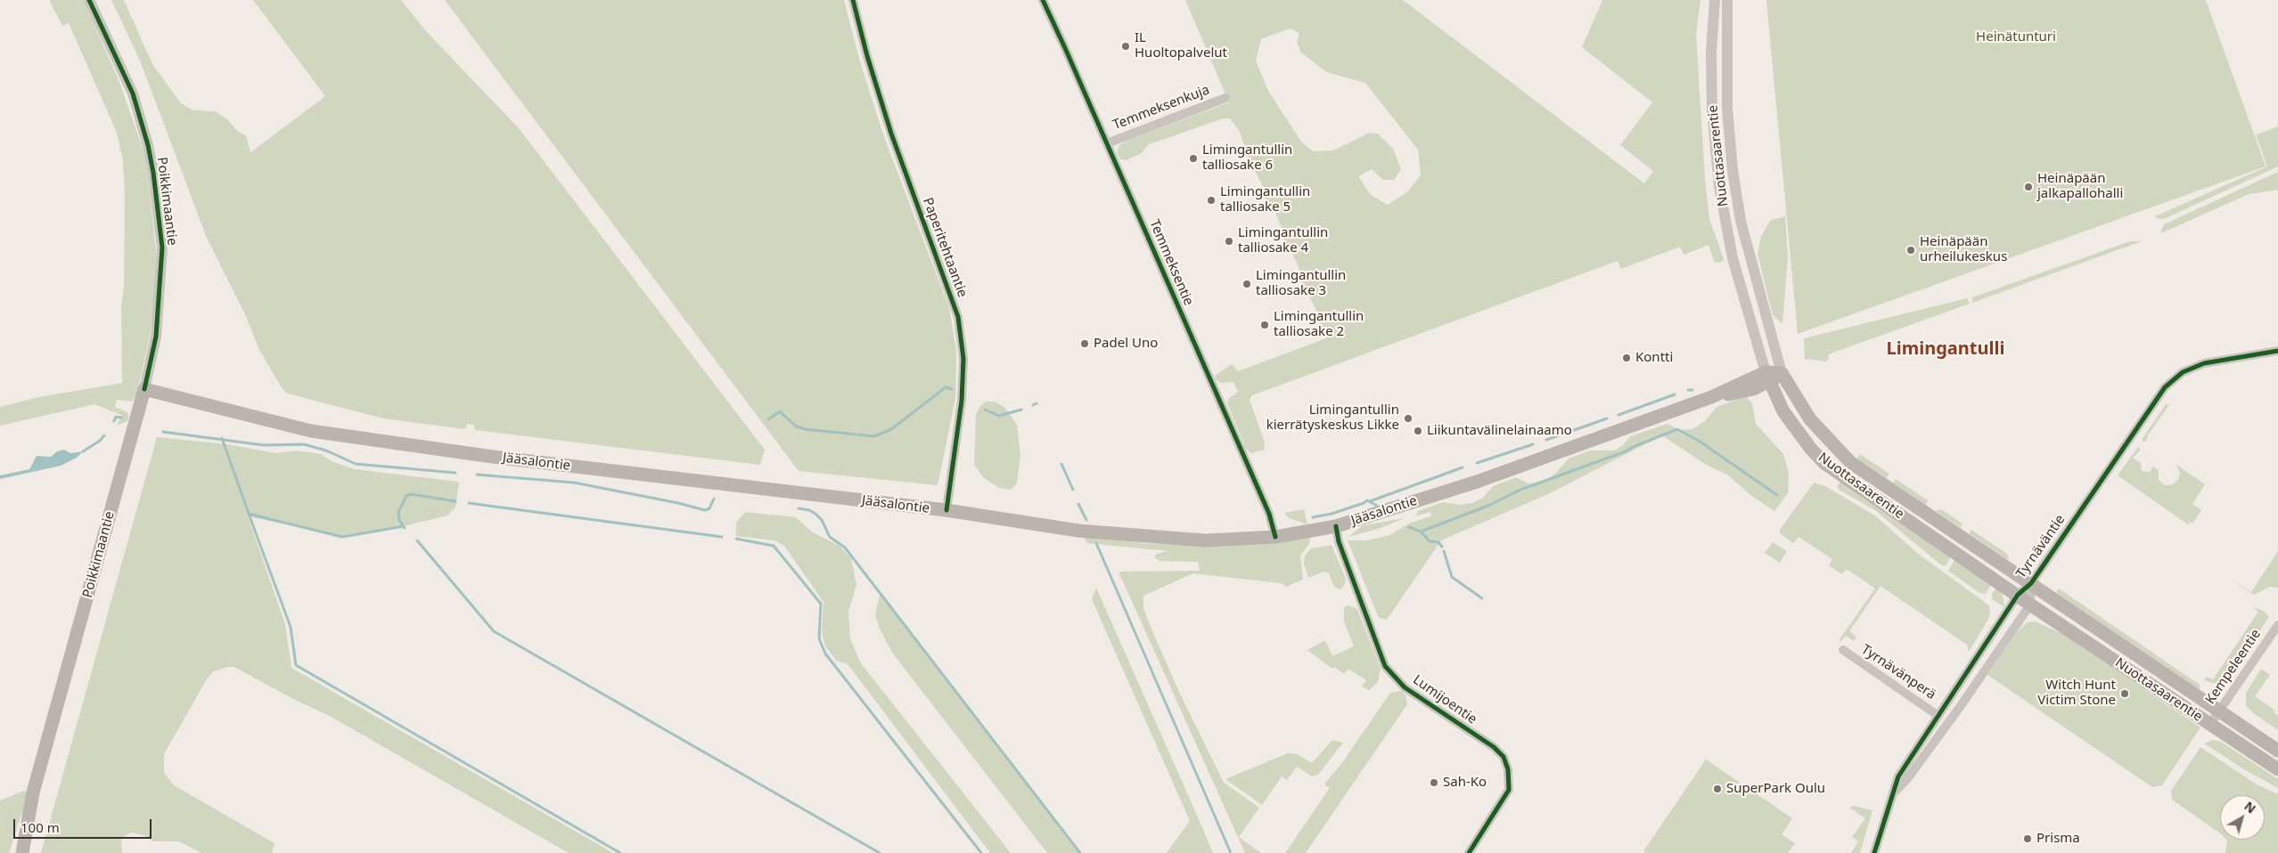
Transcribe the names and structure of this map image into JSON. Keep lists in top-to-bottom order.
{
  "streets": {
    "main road": ["Nuottasaarentie", "Poikkimaantie", "Jääsalontie"],
    "street": [
      "Temmeksenkuja",
      "Paperitehtaantie",
      "Temmeksentie",
      "Tyrnäväntie",
      "Kempeleentie",
      "Tyrnävänperä",
      "Lumijoentie"
    ]
  },
  "crossings": [
    ["Temmeksenkuja", "Temmeksentie"],
    ["Nuottasaarentie", "Jääsalontie"],
    ["Nuottasaarentie", "Tyrnäväntie"],
    ["Nuottasaarentie", "Kempeleentie"],
    ["Poikkimaantie", "Jääsalontie"],
    ["Paperitehtaantie", "Jääsalontie"],
    ["Temmeksentie", "Jääsalontie"],
    ["Jääsalontie", "Lumijoentie"],
    ["Tyrnäväntie", "Tyrnävänperä"]
  ],
  "districts": ["Limingantulli"],
  "parks": ["Heinätunturi"],
  "places": [
    "IL Huoltopalvelut",
    "Limingantullin talliosake 6",
    "Heinäpään jalkapallohalli",
    "Limingantullin talliosake 5",
    "Limingantullin talliosake 4",
    "Heinäpään urheilukeskus",
    "Limingantullin talliosake 3",
    "Limingantullin talliosake 2",
    "Padel Uno",
    "Kontti",
    "Limingantullin kierrätyskeskus Likke",
    "Liikuntavälinelainaamo",
    "Witch Hunt Victim Stone",
    "Sah-Ko",
    "SuperPark Oulu",
    "Prisma"
  ],
  "scale_bar": "100 m",
  "north": "top right"
}
